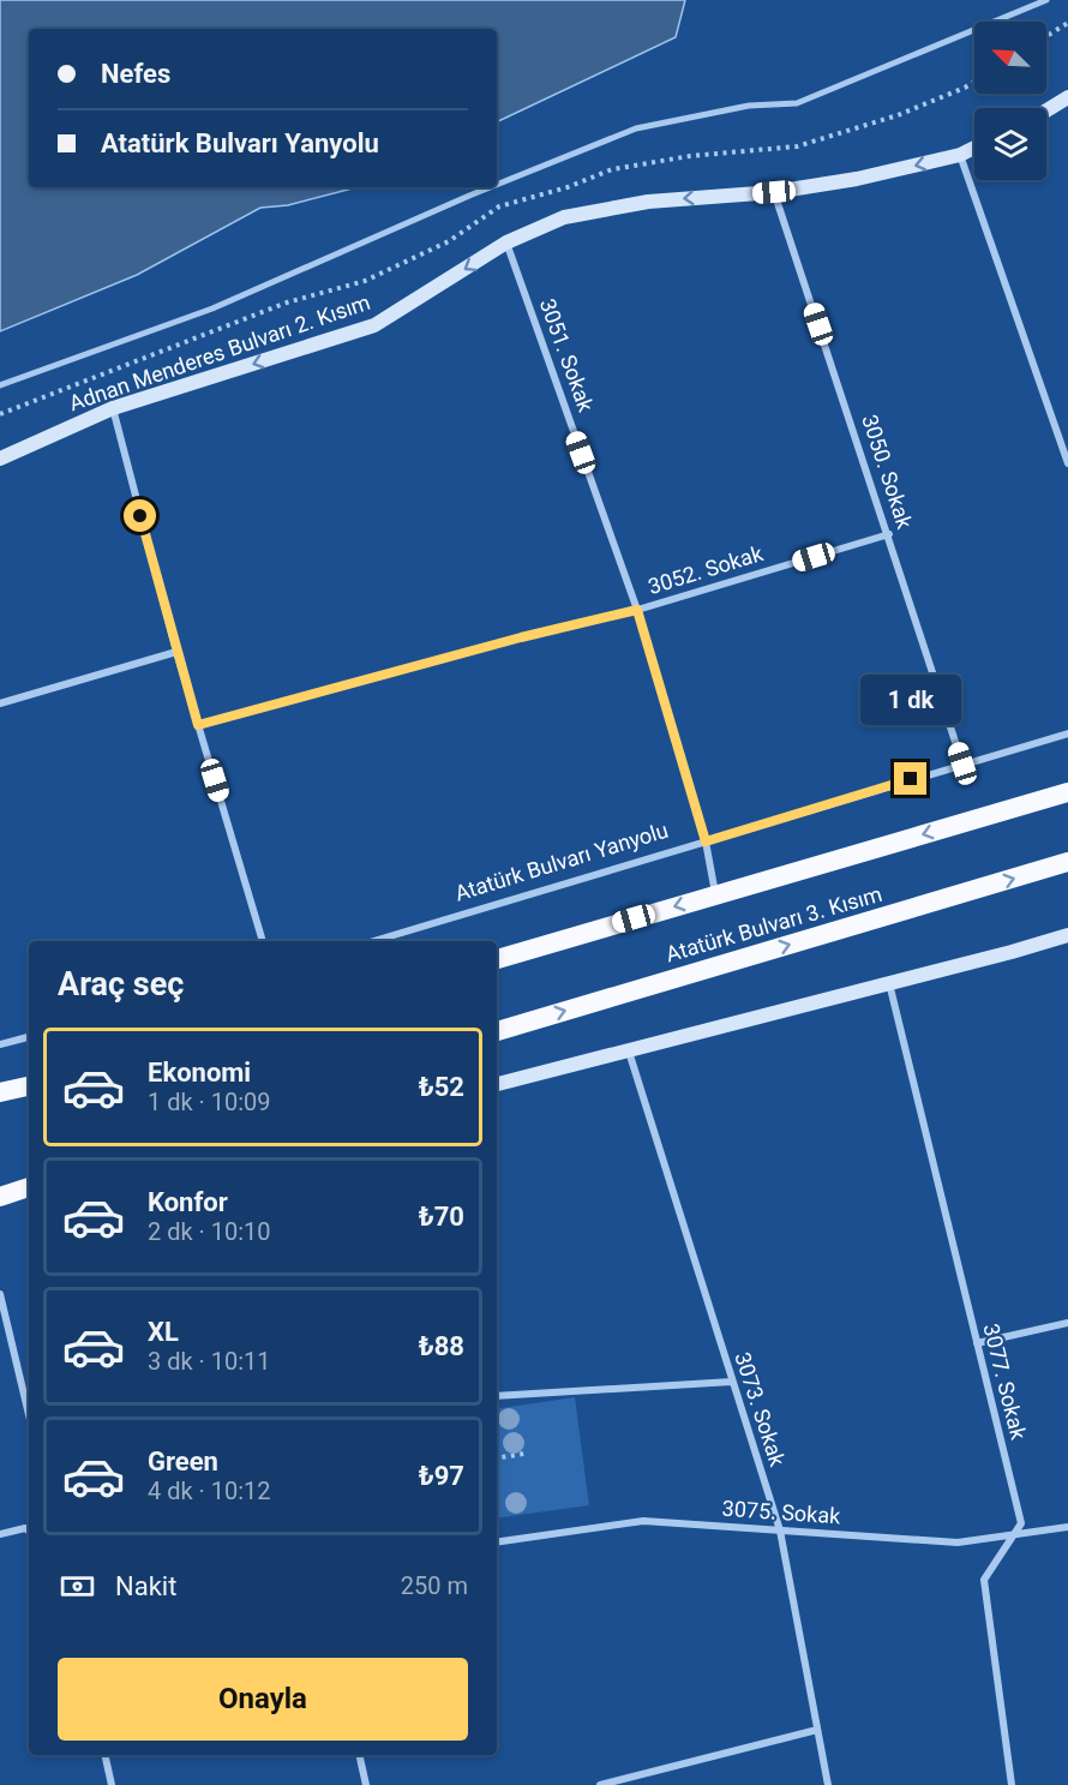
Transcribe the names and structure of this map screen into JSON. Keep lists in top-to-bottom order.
{
  "streets": {
    "highway": ["Atatürk Bulvarı 3. Kısım"],
    "main road": ["Adnan Menderes Bulvarı 2. Kısım"],
    "street": [
      "3051. Sokak",
      "3050. Sokak",
      "3052. Sokak",
      "Atatürk Bulvarı Yanyolu",
      "3077. Sokak",
      "3073. Sokak",
      "3075. Sokak"
    ]
  },
  "crossings": [
    ["Adnan Menderes Bulvarı 2. Kısım", "3051. Sokak"],
    ["Adnan Menderes Bulvarı 2. Kısım", "3050. Sokak"],
    ["3051. Sokak", "3052. Sokak"],
    ["3051. Sokak", "Atatürk Bulvarı Yanyolu"],
    ["3051. Sokak", "Atatürk Bulvarı 3. Kısım"],
    ["3050. Sokak", "3052. Sokak"],
    ["3050. Sokak", "Atatürk Bulvarı Yanyolu"],
    ["3077. Sokak", "3075. Sokak"],
    ["3073. Sokak", "3075. Sokak"]
  ],
  "one_way": ["Adnan Menderes Bulvarı 2. Kısım"],
  "north": "top left",
  "page": {
    "banner": ["Nefes", "Atatürk Bulvarı Yanyolu"],
    "bubble": "1 dk",
    "heading": "Araç seç",
    "list": [
      {
        "name": "Ekonomi",
        "note": "1 dk · 10:09",
        "value": "₺52"
      },
      {
        "name": "Konfor",
        "note": "2 dk · 10:10",
        "value": "₺70"
      },
      {
        "name": "XL",
        "note": "3 dk · 10:11",
        "value": "₺88"
      },
      {
        "name": "Green",
        "note": "4 dk · 10:12",
        "value": "₺97"
      }
    ],
    "pay": ["Nakit", "250 m"],
    "buttons": "Onayla"
  }
}
